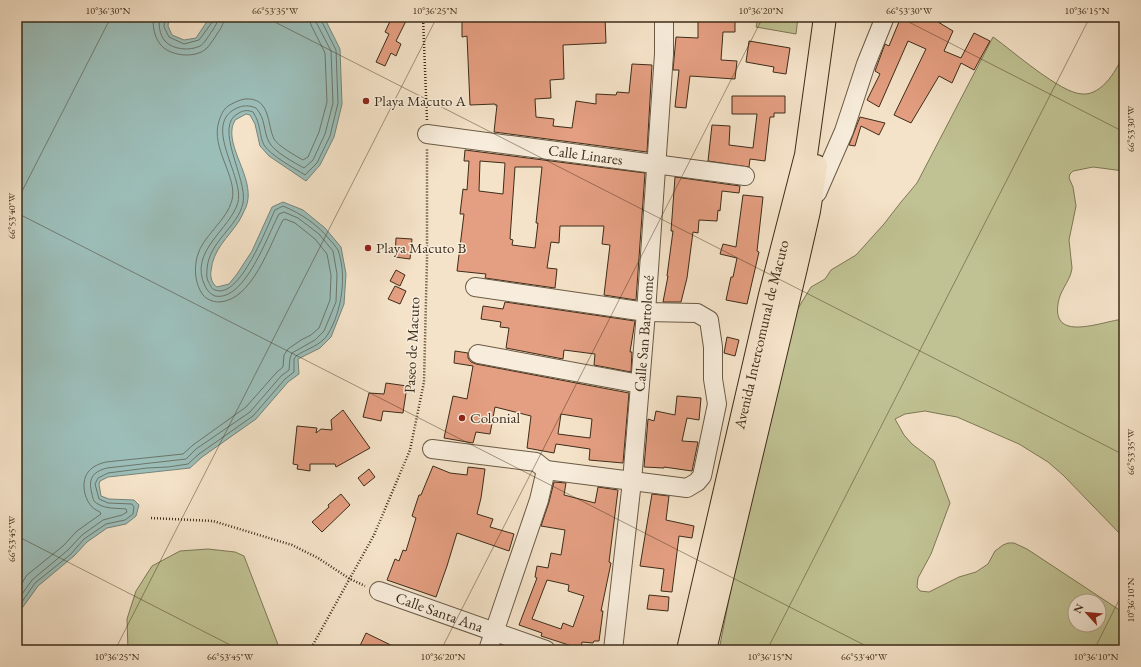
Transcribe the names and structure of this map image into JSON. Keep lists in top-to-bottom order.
{
  "streets": {
    "main road": ["Avenida Intercomunal de Macuto"],
    "street": ["Calle Linares", "Calle San Bartolomé", "Calle Santa Ana"],
    "path": ["Paseo de Macuto"]
  },
  "crossings": [
    ["Calle Linares", "Calle San Bartolomé"],
    ["Calle Linares", "Paseo de Macuto"]
  ],
  "places": ["Playa Macuto A", "Playa Macuto B", "Colonial"],
  "north": "top left",
  "coordinates": [
    "10°36'30\"N",
    "66°53'35\"W",
    "10°36'25\"N",
    "10°36'20\"N",
    "66°53'30\"W",
    "10°36'15\"N",
    "66°53'40\"W",
    "66°53'45\"W",
    "10°36'10\"N"
  ]
}
